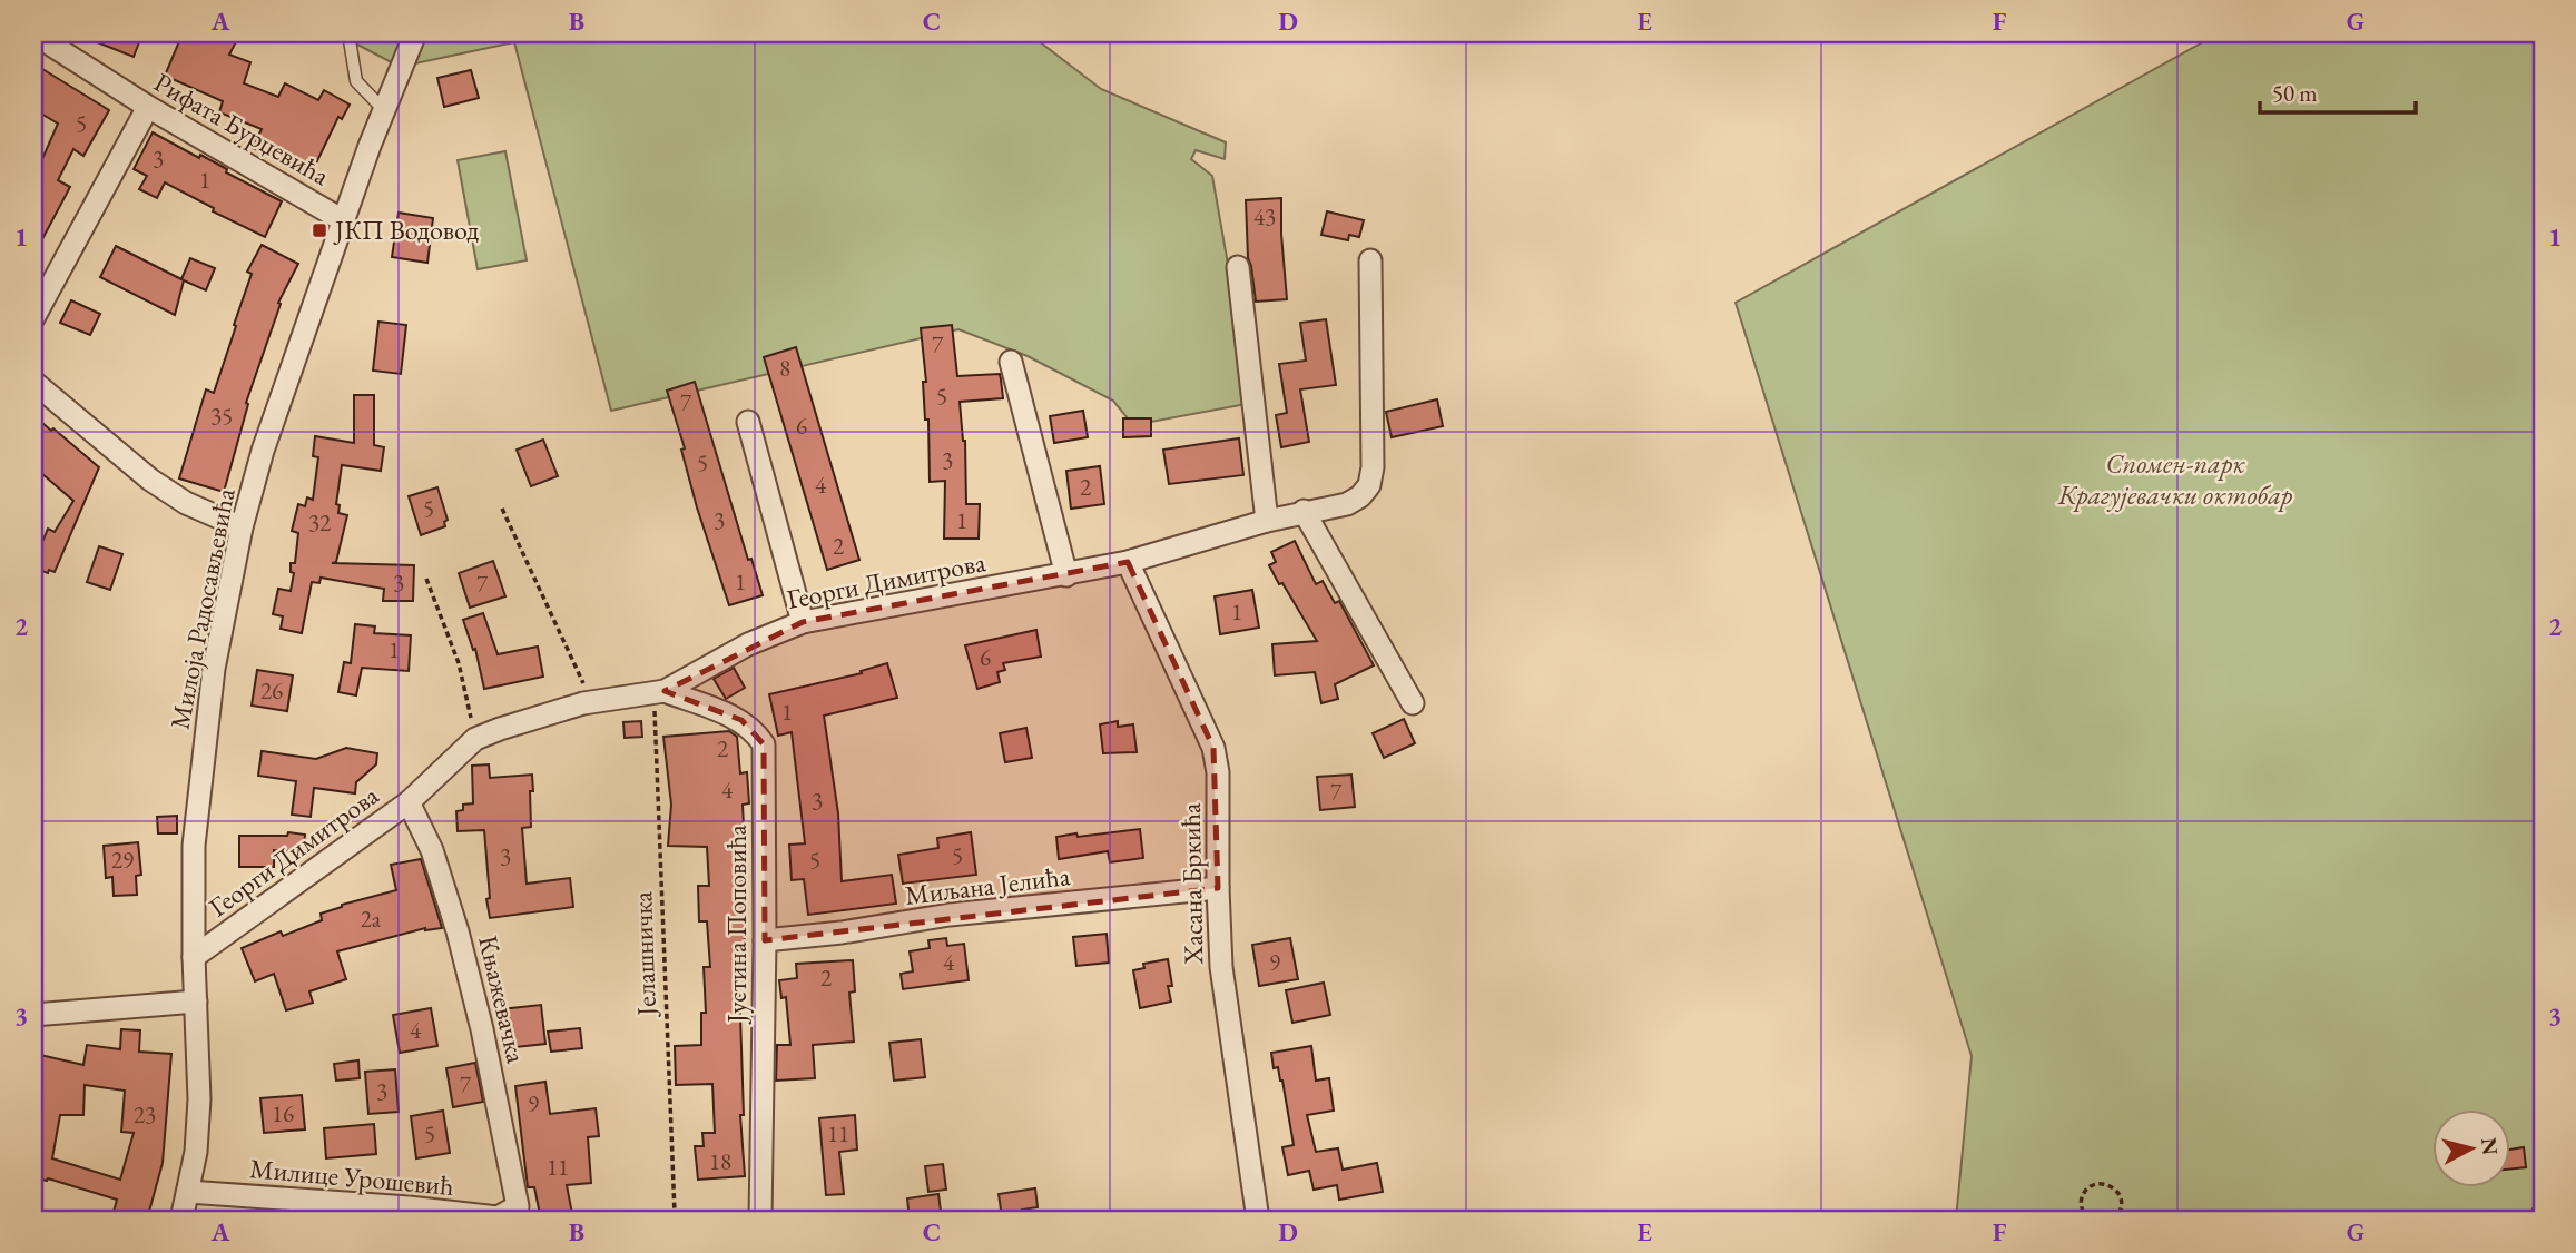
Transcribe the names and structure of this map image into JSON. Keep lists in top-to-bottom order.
{
  "streets": {
    "street": [
      "Рифата Бурџевића",
      "Георги Димитрова",
      "Милоја Радосављевића",
      "Хасана Бркића",
      "Миљана Јелића",
      "Јустина Поповића",
      "Књажевачка",
      "Милице Урошевић"
    ],
    "path": ["Јелашничка"]
  },
  "crossings": [
    ["Рифата Бурџевића", "Милоја Радосављевића"],
    ["Георги Димитрова", "Милоја Радосављевића"],
    ["Георги Димитрова", "Хасана Бркића"],
    ["Георги Димитрова", "Јустина Поповића"],
    ["Георги Димитрова", "Јелашничка"],
    ["Георги Димитрова", "Књажевачка"],
    ["Милоја Радосављевића", "Милице Урошевић"],
    ["Хасана Бркића", "Миљана Јелића"],
    ["Миљана Јелића", "Јустина Поповића"],
    ["Јустина Поповића", "Јелашничка"],
    ["Књажевачка", "Милице Урошевић"]
  ],
  "parks": ["Спомен-парк Крагујевачки октобар"],
  "places": {
    "transit": ["ЈКП Водовод"]
  },
  "house_numbers": [
    "5",
    "3",
    "1",
    "43",
    "7",
    "8",
    "5",
    "7",
    "35",
    "6",
    "3",
    "5",
    "4",
    "2",
    "5",
    "3",
    "1",
    "32",
    "2",
    "1",
    "3",
    "7",
    "1",
    "1",
    "6",
    "26",
    "1",
    "2",
    "4",
    "7",
    "3",
    "5",
    "3",
    "29",
    "5",
    "2a",
    "4",
    "9",
    "2",
    "4",
    "7",
    "3",
    "9",
    "16",
    "23",
    "5",
    "11",
    "18",
    "11"
  ],
  "scale_bar": "50 m",
  "north": "right",
  "grid": {
    "columns": [
      "A",
      "B",
      "C",
      "D",
      "E",
      "F",
      "G"
    ],
    "rows": ["1", "2", "3"]
  }
}
